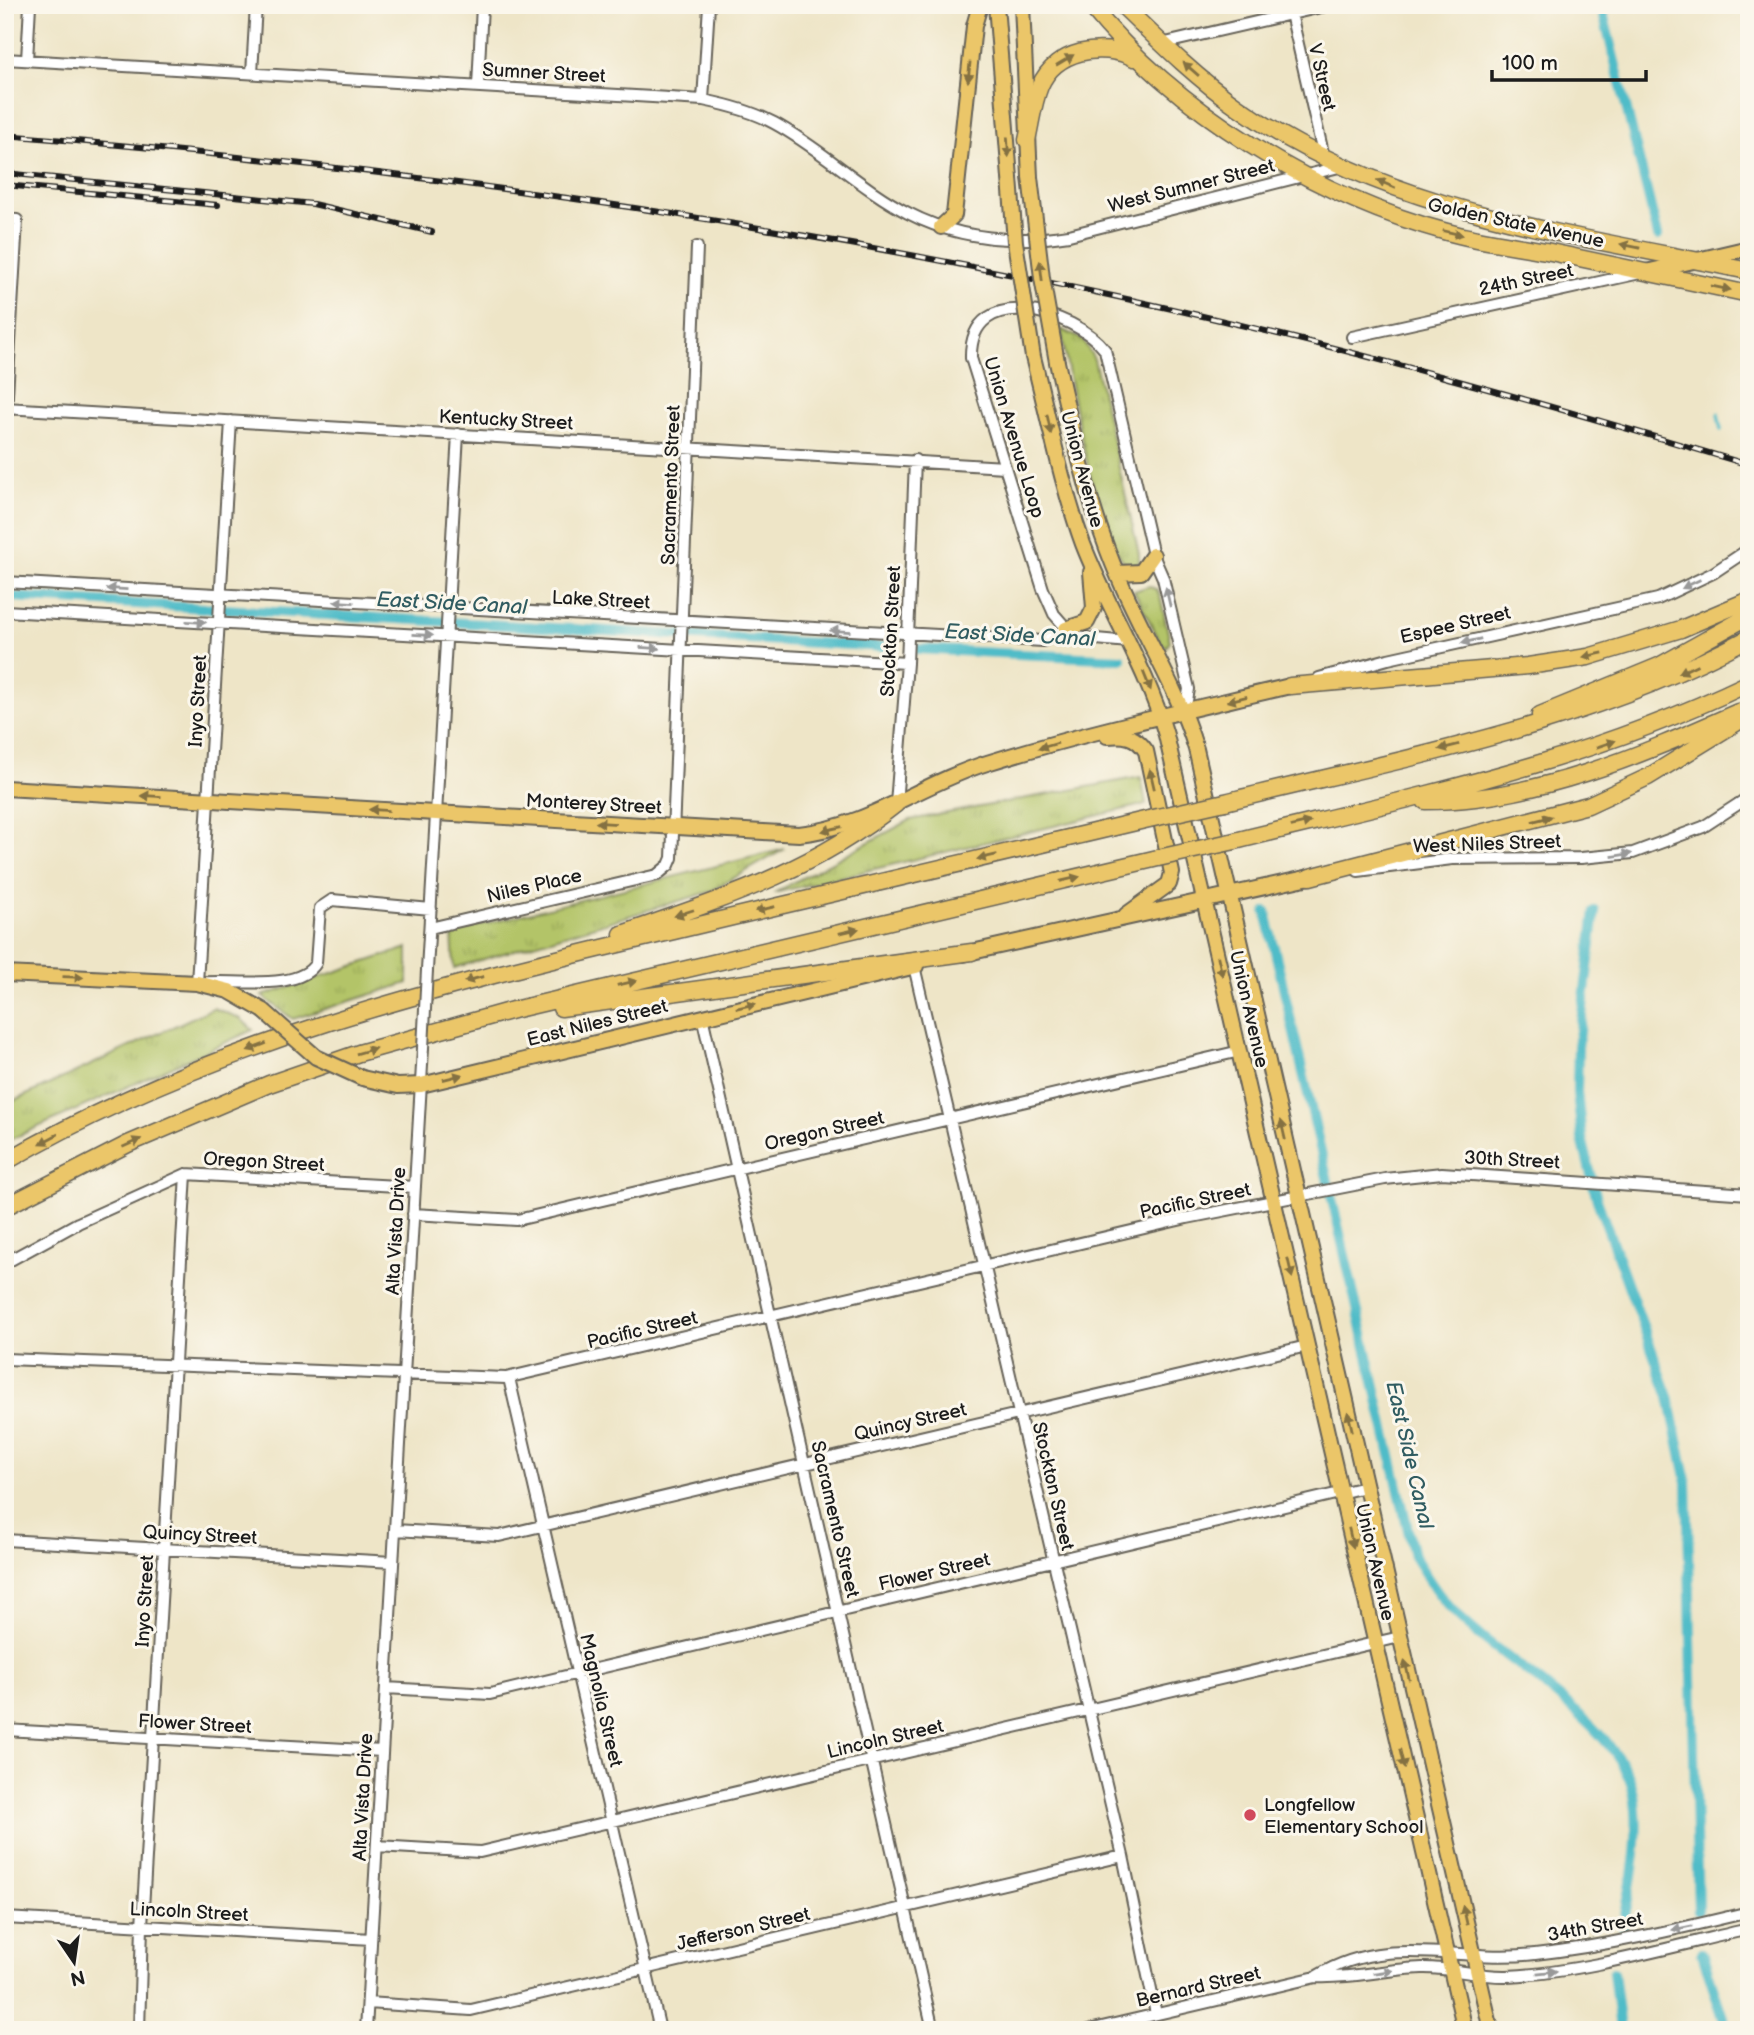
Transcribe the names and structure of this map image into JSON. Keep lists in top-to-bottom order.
{
  "streets": {
    "highway": ["Golden State Avenue"],
    "main road": [
      "24th Street",
      "Union Avenue",
      "Espee Street",
      "Monterey Street",
      "West Niles Street",
      "East Niles Street"
    ],
    "street": [
      "Sumner Street",
      "V Street",
      "West Sumner Street",
      "Kentucky Street",
      "Union Avenue Loop",
      "Sacramento Street",
      "Lake Street",
      "Stockton Street",
      "Inyo Street",
      "Niles Place",
      "Oregon Street",
      "30th Street",
      "Pacific Street",
      "Alta Vista Drive",
      "Quincy Street",
      "Flower Street",
      "Magnolia Street",
      "Lincoln Street",
      "34th Street",
      "Jefferson Street",
      "Bernard Street"
    ]
  },
  "crossings": [
    ["Sumner Street", "West Sumner Street"],
    ["V Street", "Golden State Avenue"],
    ["West Sumner Street", "Golden State Avenue"],
    ["Golden State Avenue", "24th Street"],
    ["Kentucky Street", "Union Avenue Loop"],
    ["Kentucky Street", "Sacramento Street"],
    ["Kentucky Street", "Stockton Street"],
    ["Kentucky Street", "Inyo Street"],
    ["Kentucky Street", "Alta Vista Drive"],
    ["Union Avenue Loop", "Union Avenue"],
    ["Union Avenue Loop", "Lake Street"],
    ["Union Avenue", "Espee Street"],
    ["Union Avenue", "Monterey Street"],
    ["Union Avenue", "West Niles Street"],
    ["Union Avenue", "East Niles Street"],
    ["Union Avenue", "Oregon Street"],
    ["Union Avenue", "30th Street"],
    ["Union Avenue", "Pacific Street"],
    ["Union Avenue", "Quincy Street"],
    ["Union Avenue", "Flower Street"],
    ["Union Avenue", "Lincoln Street"],
    ["Union Avenue", "34th Street"],
    ["Union Avenue", "Bernard Street"],
    ["Sacramento Street", "Lake Street"],
    ["Sacramento Street", "Monterey Street"],
    ["Sacramento Street", "Niles Place"],
    ["Sacramento Street", "East Niles Street"],
    ["Sacramento Street", "Oregon Street"],
    ["Sacramento Street", "Pacific Street"],
    ["Sacramento Street", "Quincy Street"],
    ["Sacramento Street", "Flower Street"],
    ["Sacramento Street", "Lincoln Street"],
    ["Sacramento Street", "Jefferson Street"],
    ["Lake Street", "Stockton Street"],
    ["Lake Street", "Inyo Street"],
    ["Lake Street", "Alta Vista Drive"],
    ["Espee Street", "Monterey Street"],
    ["Stockton Street", "Monterey Street"],
    ["Stockton Street", "East Niles Street"],
    ["Stockton Street", "Oregon Street"],
    ["Stockton Street", "Pacific Street"],
    ["Stockton Street", "Quincy Street"],
    ["Stockton Street", "Flower Street"],
    ["Stockton Street", "Lincoln Street"],
    ["Stockton Street", "Jefferson Street"],
    ["Stockton Street", "Bernard Street"],
    ["Inyo Street", "Monterey Street"],
    ["Inyo Street", "East Niles Street"],
    ["Inyo Street", "Oregon Street"],
    ["Inyo Street", "Pacific Street"],
    ["Inyo Street", "Quincy Street"],
    ["Inyo Street", "Flower Street"],
    ["Inyo Street", "Lincoln Street"],
    ["Monterey Street", "Alta Vista Drive"],
    ["West Niles Street", "East Niles Street"],
    ["Niles Place", "Alta Vista Drive"],
    ["East Niles Street", "Alta Vista Drive"],
    ["Oregon Street", "Alta Vista Drive"],
    ["30th Street", "Pacific Street"],
    ["Pacific Street", "Alta Vista Drive"],
    ["Pacific Street", "Magnolia Street"],
    ["Alta Vista Drive", "Quincy Street"],
    ["Alta Vista Drive", "Flower Street"],
    ["Alta Vista Drive", "Lincoln Street"],
    ["Alta Vista Drive", "Jefferson Street"],
    ["Quincy Street", "Magnolia Street"],
    ["Flower Street", "Magnolia Street"],
    ["Magnolia Street", "Lincoln Street"],
    ["Magnolia Street", "Jefferson Street"],
    ["34th Street", "Bernard Street"]
  ],
  "one_way": [
    "Espee Street",
    "Monterey Street",
    "West Niles Street",
    "East Niles Street"
  ],
  "water": ["East Side Canal"],
  "places": ["Longfellow Elementary School"],
  "scale_bar": "100 m",
  "north": "bottom"
}
